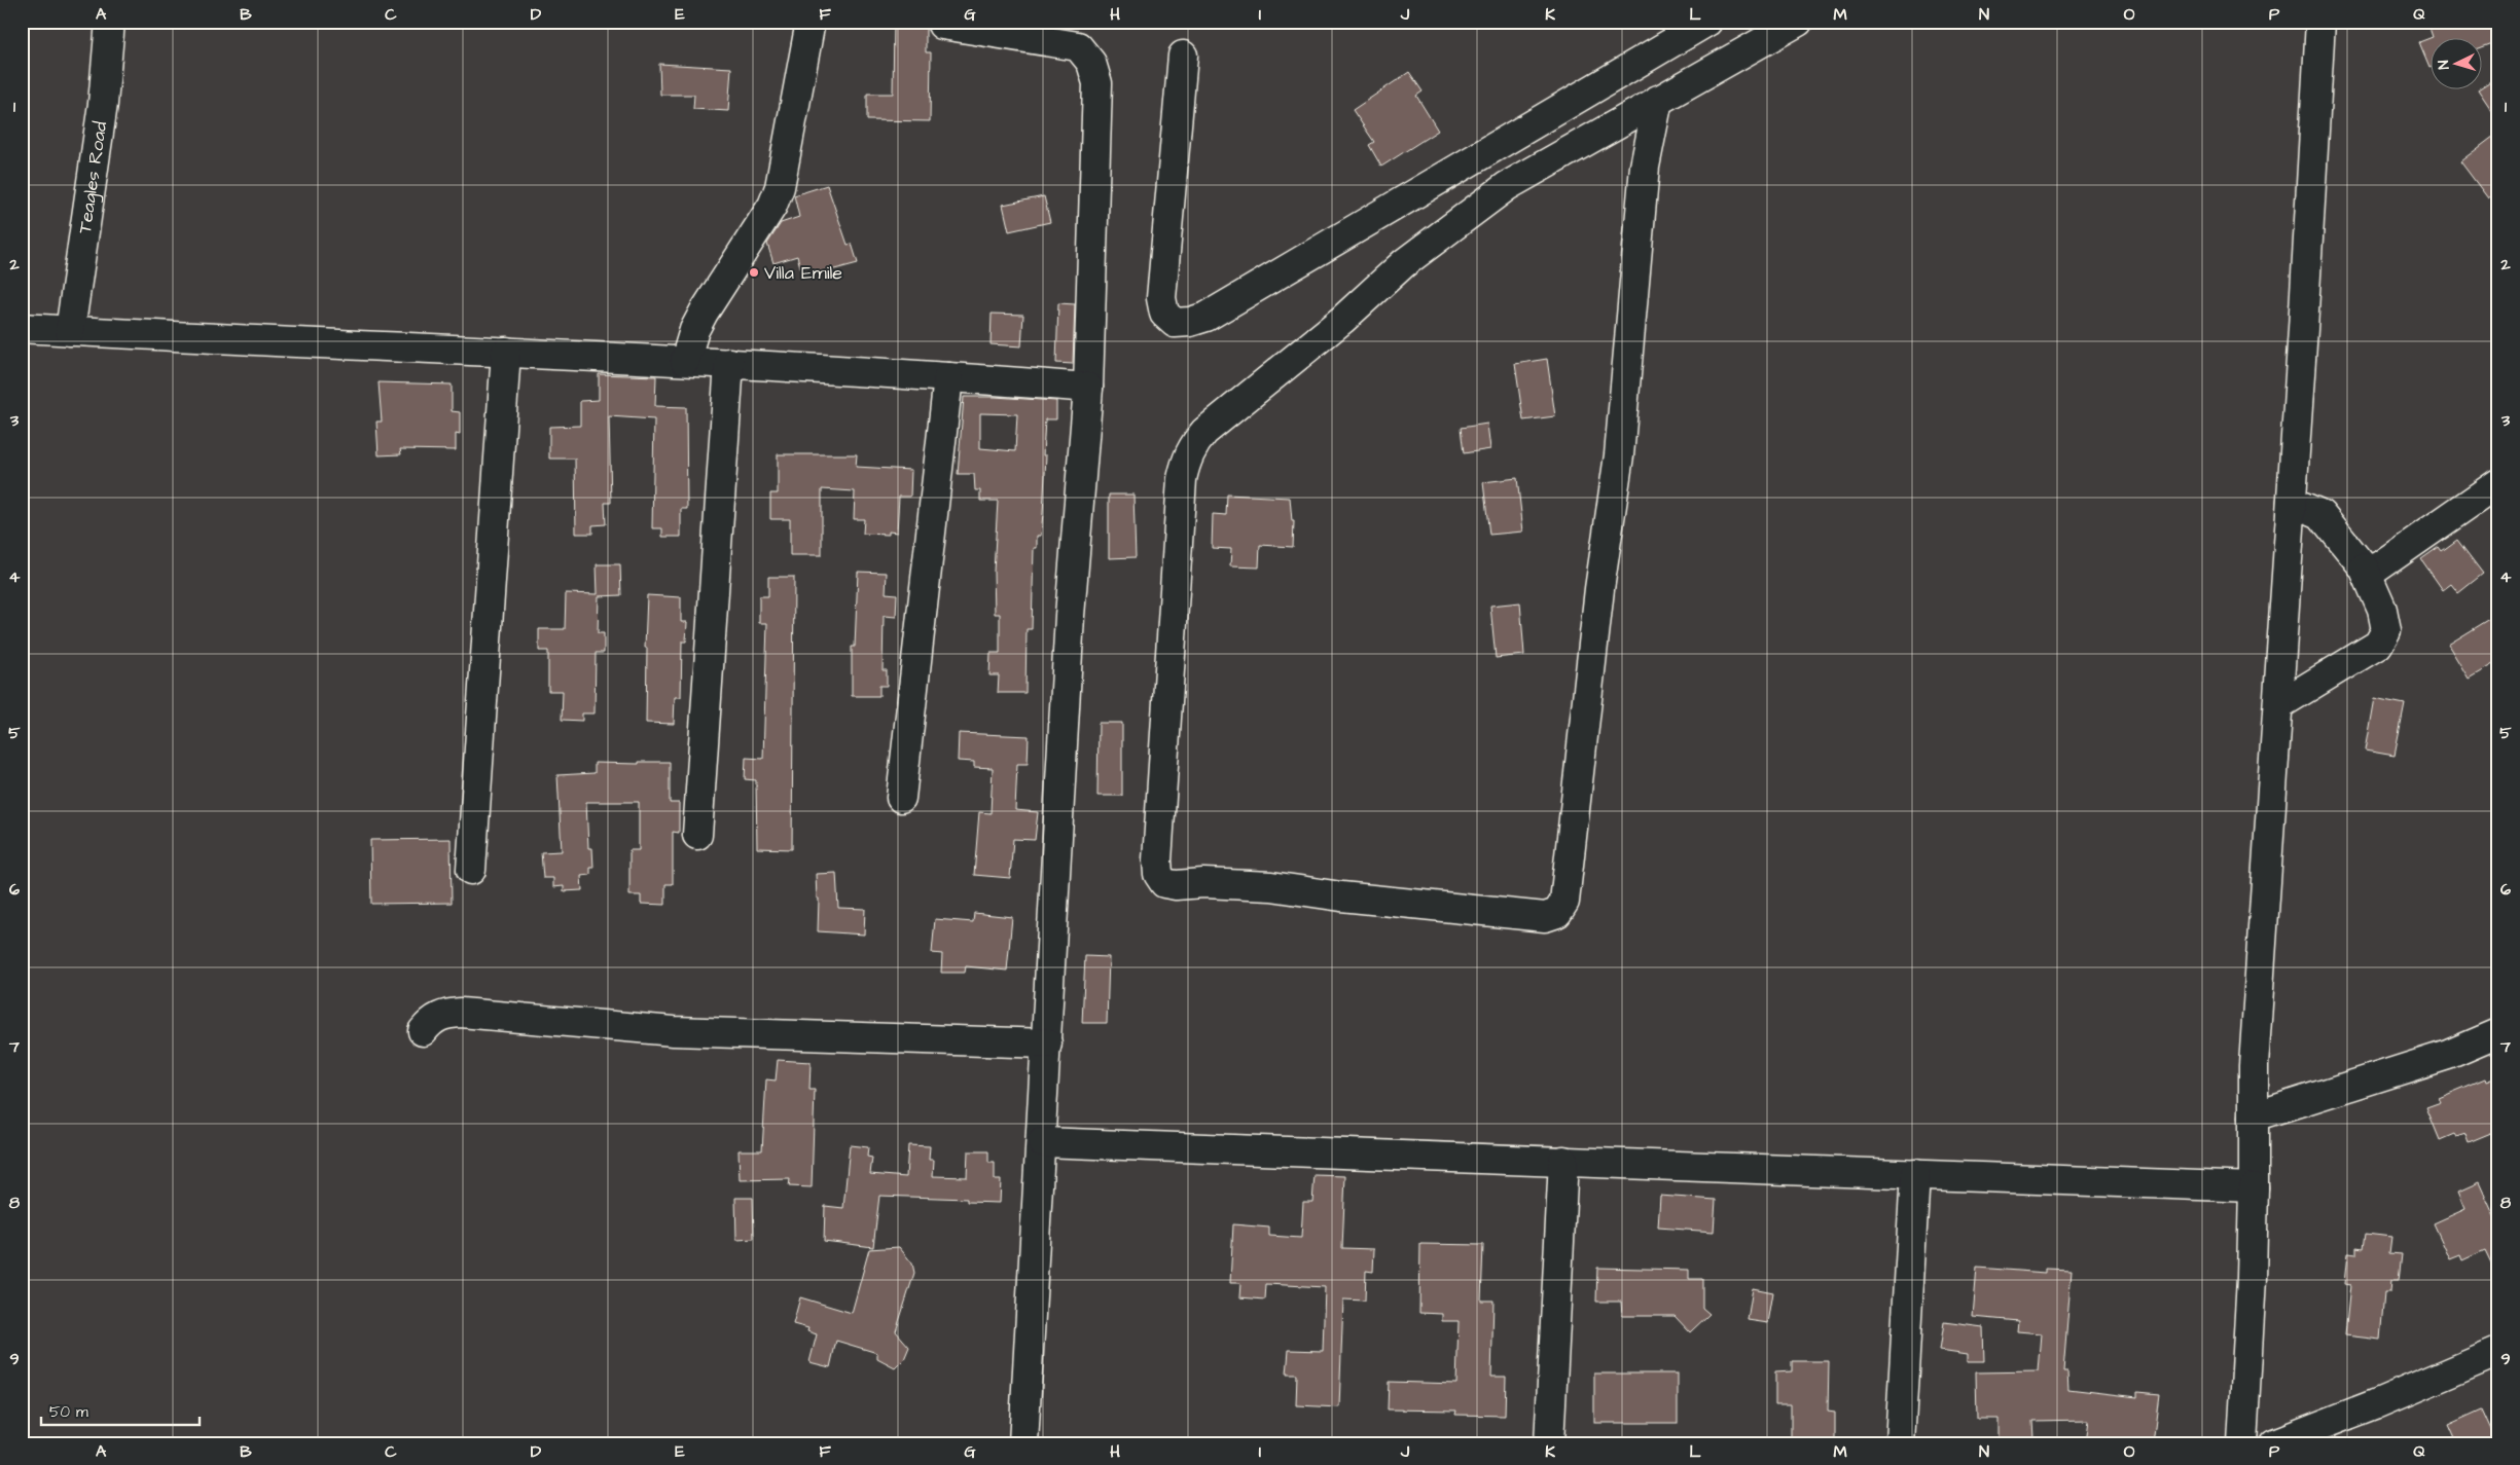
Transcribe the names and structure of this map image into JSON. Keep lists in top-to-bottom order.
{
  "streets": {
    "street": ["Teagles Road"]
  },
  "places": ["Villa Emile"],
  "scale_bar": "50 m",
  "north": "left",
  "grid": {
    "columns": [
      "A",
      "B",
      "C",
      "D",
      "E",
      "F",
      "G",
      "H",
      "I",
      "J",
      "K",
      "L",
      "M",
      "N",
      "O",
      "P",
      "Q"
    ],
    "rows": [
      "1",
      "2",
      "3",
      "4",
      "5",
      "6",
      "7",
      "8",
      "9"
    ]
  }
}
